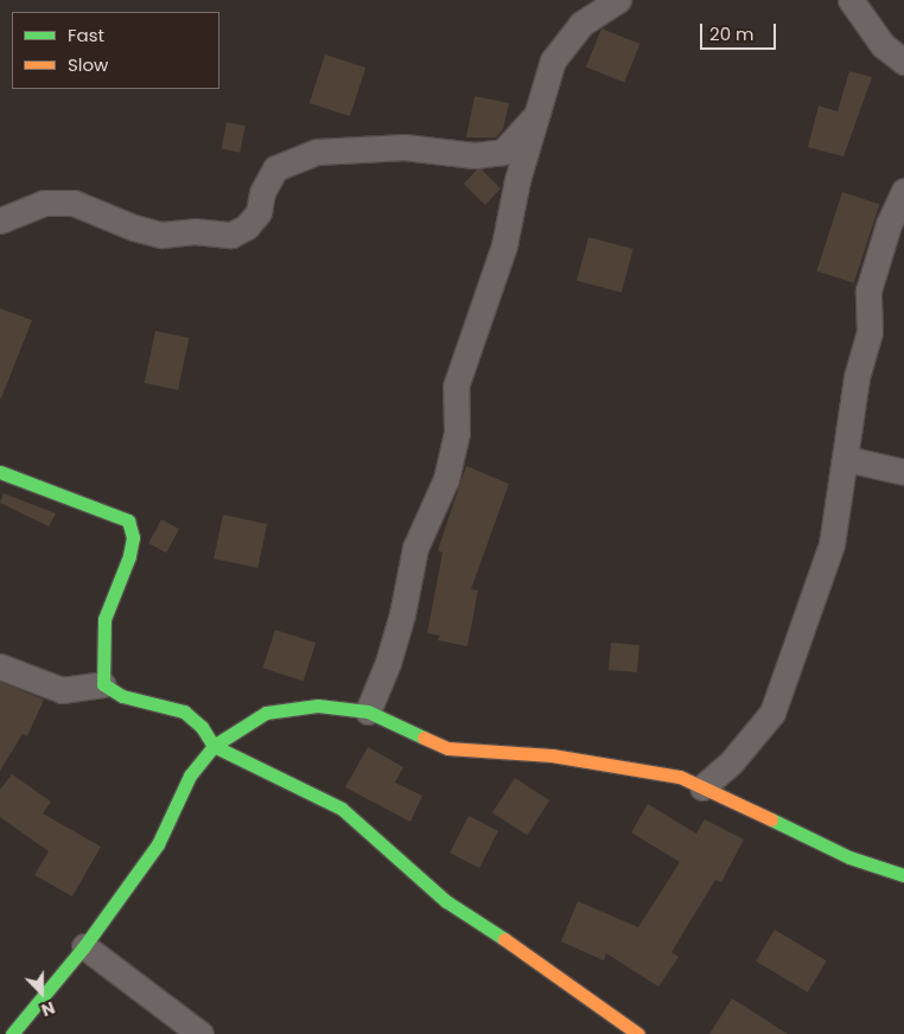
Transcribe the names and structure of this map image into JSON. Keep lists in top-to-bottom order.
{
  "legend": ["Fast", "Slow"],
  "scale_bar": "20 m",
  "north": "bottom"
}
